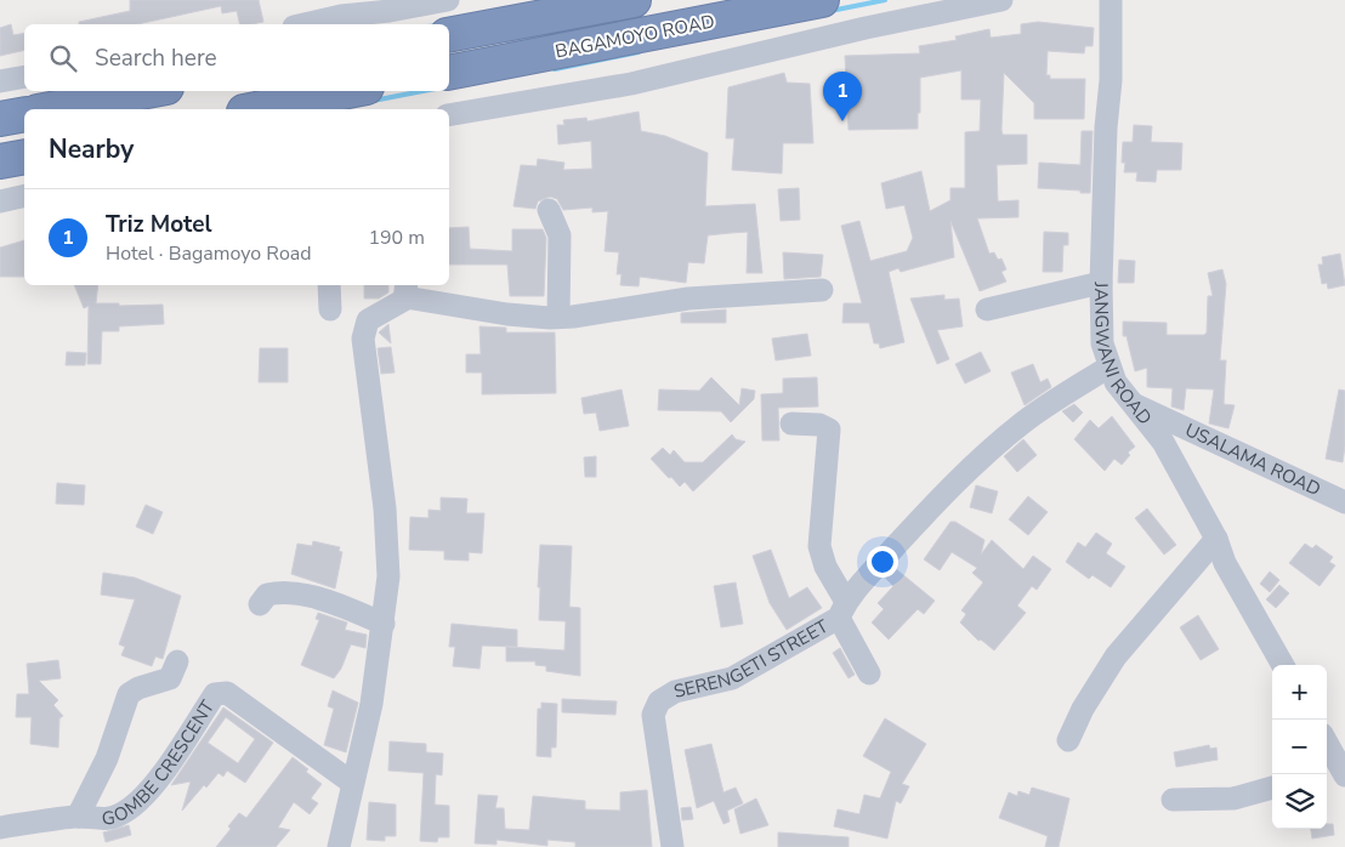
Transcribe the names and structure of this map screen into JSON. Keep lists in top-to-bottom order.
{
  "streets": {
    "highway": ["BAGAMOYO ROAD"],
    "street": [
      "JANGWANI ROAD",
      "USALAMA ROAD",
      "SERENGETI STREET",
      "GOMBE CRESCENT"
    ]
  },
  "crossings": [
    ["JANGWANI ROAD", "USALAMA ROAD"],
    ["JANGWANI ROAD", "SERENGETI STREET"]
  ],
  "page": {
    "search": "Search here",
    "pins": "1",
    "heading": "Nearby",
    "list": [
      {
        "mark": "1",
        "name": "Triz Motel",
        "note": "Hotel · Bagamoyo Road",
        "value": "190 m"
      }
    ],
    "map_buttons": ["+", "−"]
  }
}
